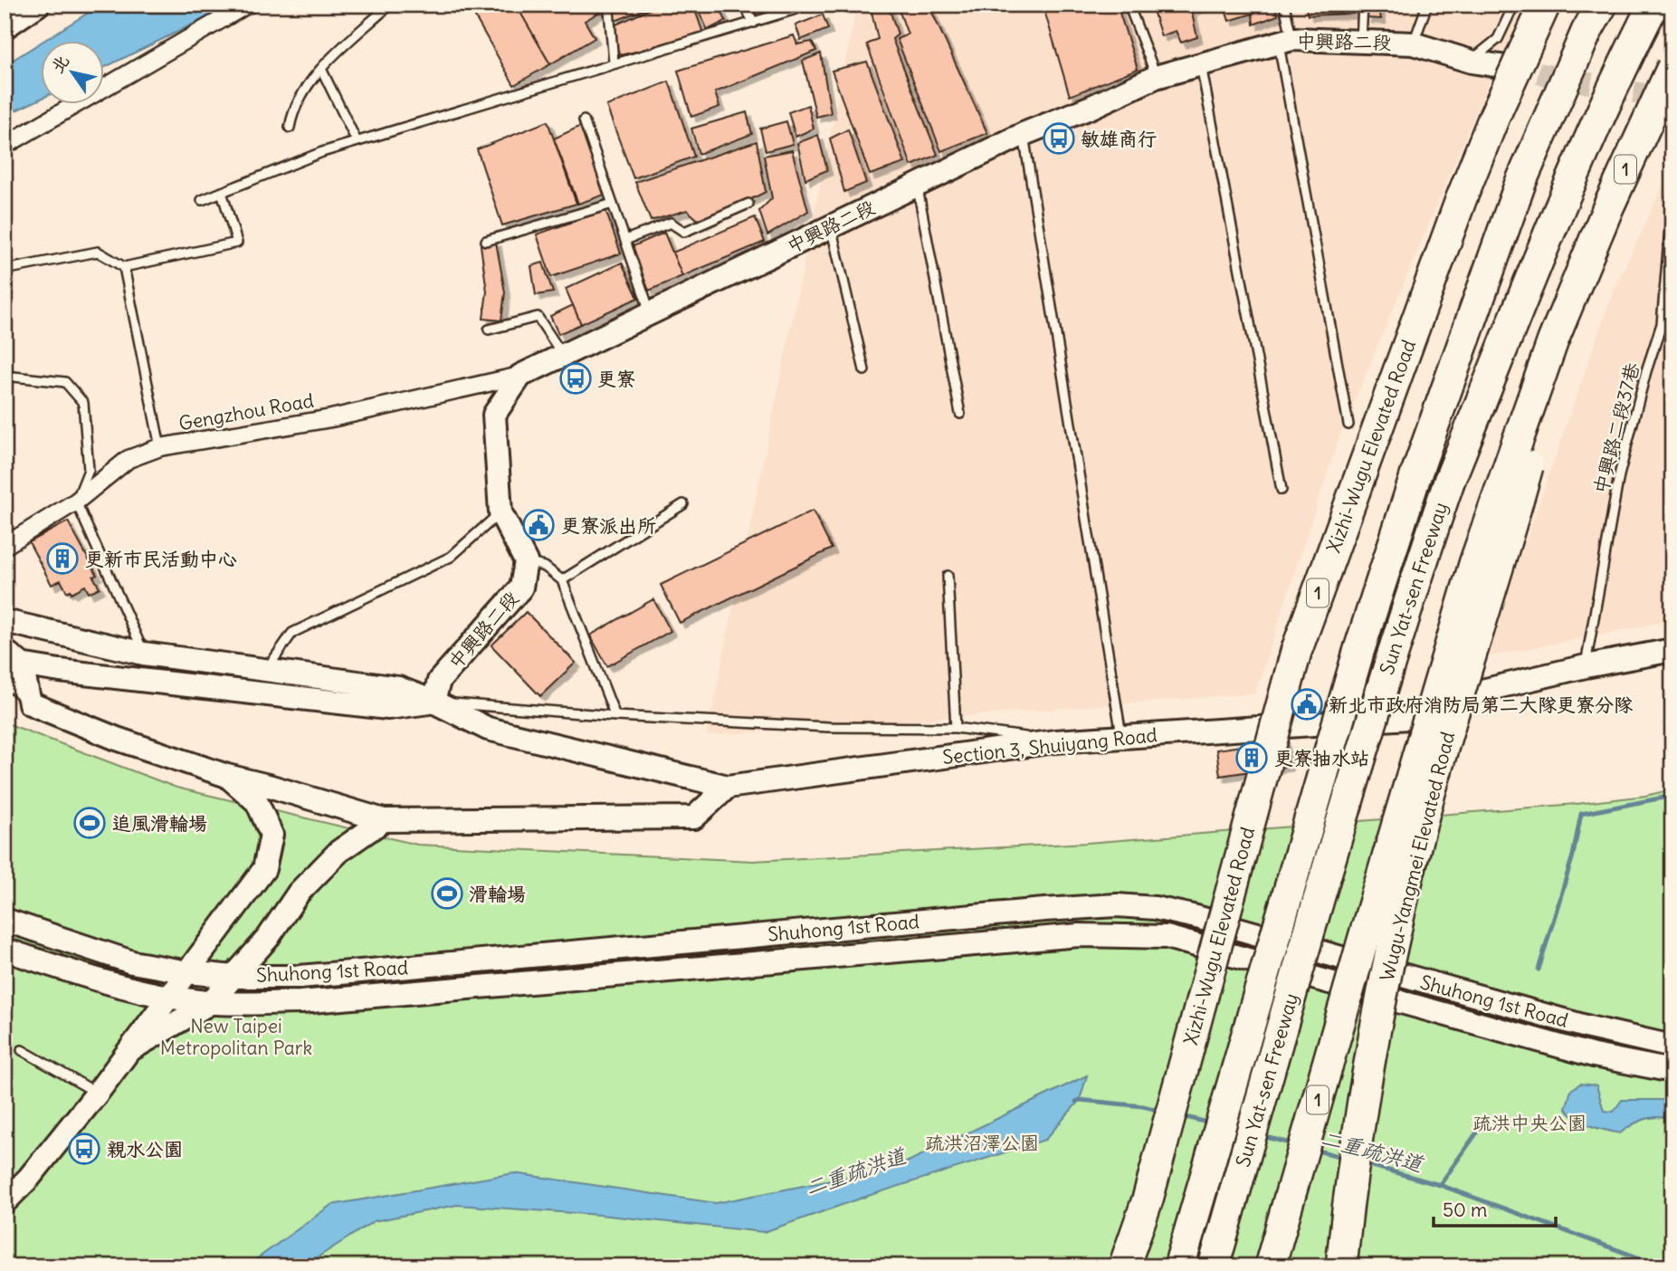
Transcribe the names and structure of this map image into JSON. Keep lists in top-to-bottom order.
{
  "streets": {
    "highway": [
      "1",
      "Xizhi-Wugu Elevated Road",
      "Sun Yat-sen Freeway",
      "Wugu-Yangmei Elevated Road"
    ],
    "street": [
      "中興路二段",
      "Gengzhou Road",
      "Section 3, Shuiyang Road",
      "Shuhong 1st Road"
    ],
    "lane": ["中興路二段37巷"]
  },
  "crossings": [
    ["中興路二段", "Gengzhou Road"],
    ["中興路二段", "Section 3, Shuiyang Road"],
    ["1", "Xizhi-Wugu Elevated Road"],
    ["1", "Wugu-Yangmei Elevated Road"],
    ["中興路二段37巷", "Section 3, Shuiyang Road"]
  ],
  "water": ["二重疏洪道"],
  "parks": ["New Taipei Metropolitan Park", "疏洪中央公園", "疏洪沼澤公園"],
  "places": {
    "bus stop": ["敏雄商行", "更寮", "親水公園"],
    "public building": ["更寮派出所", "新北市政府消防局第二大隊更寮分隊"],
    "building": ["更新市民活動中心", "更寮抽水站"],
    "sports": ["追風滑輪場", "滑輪場"]
  },
  "scale_bar": "50 m",
  "north": "top left"
}
